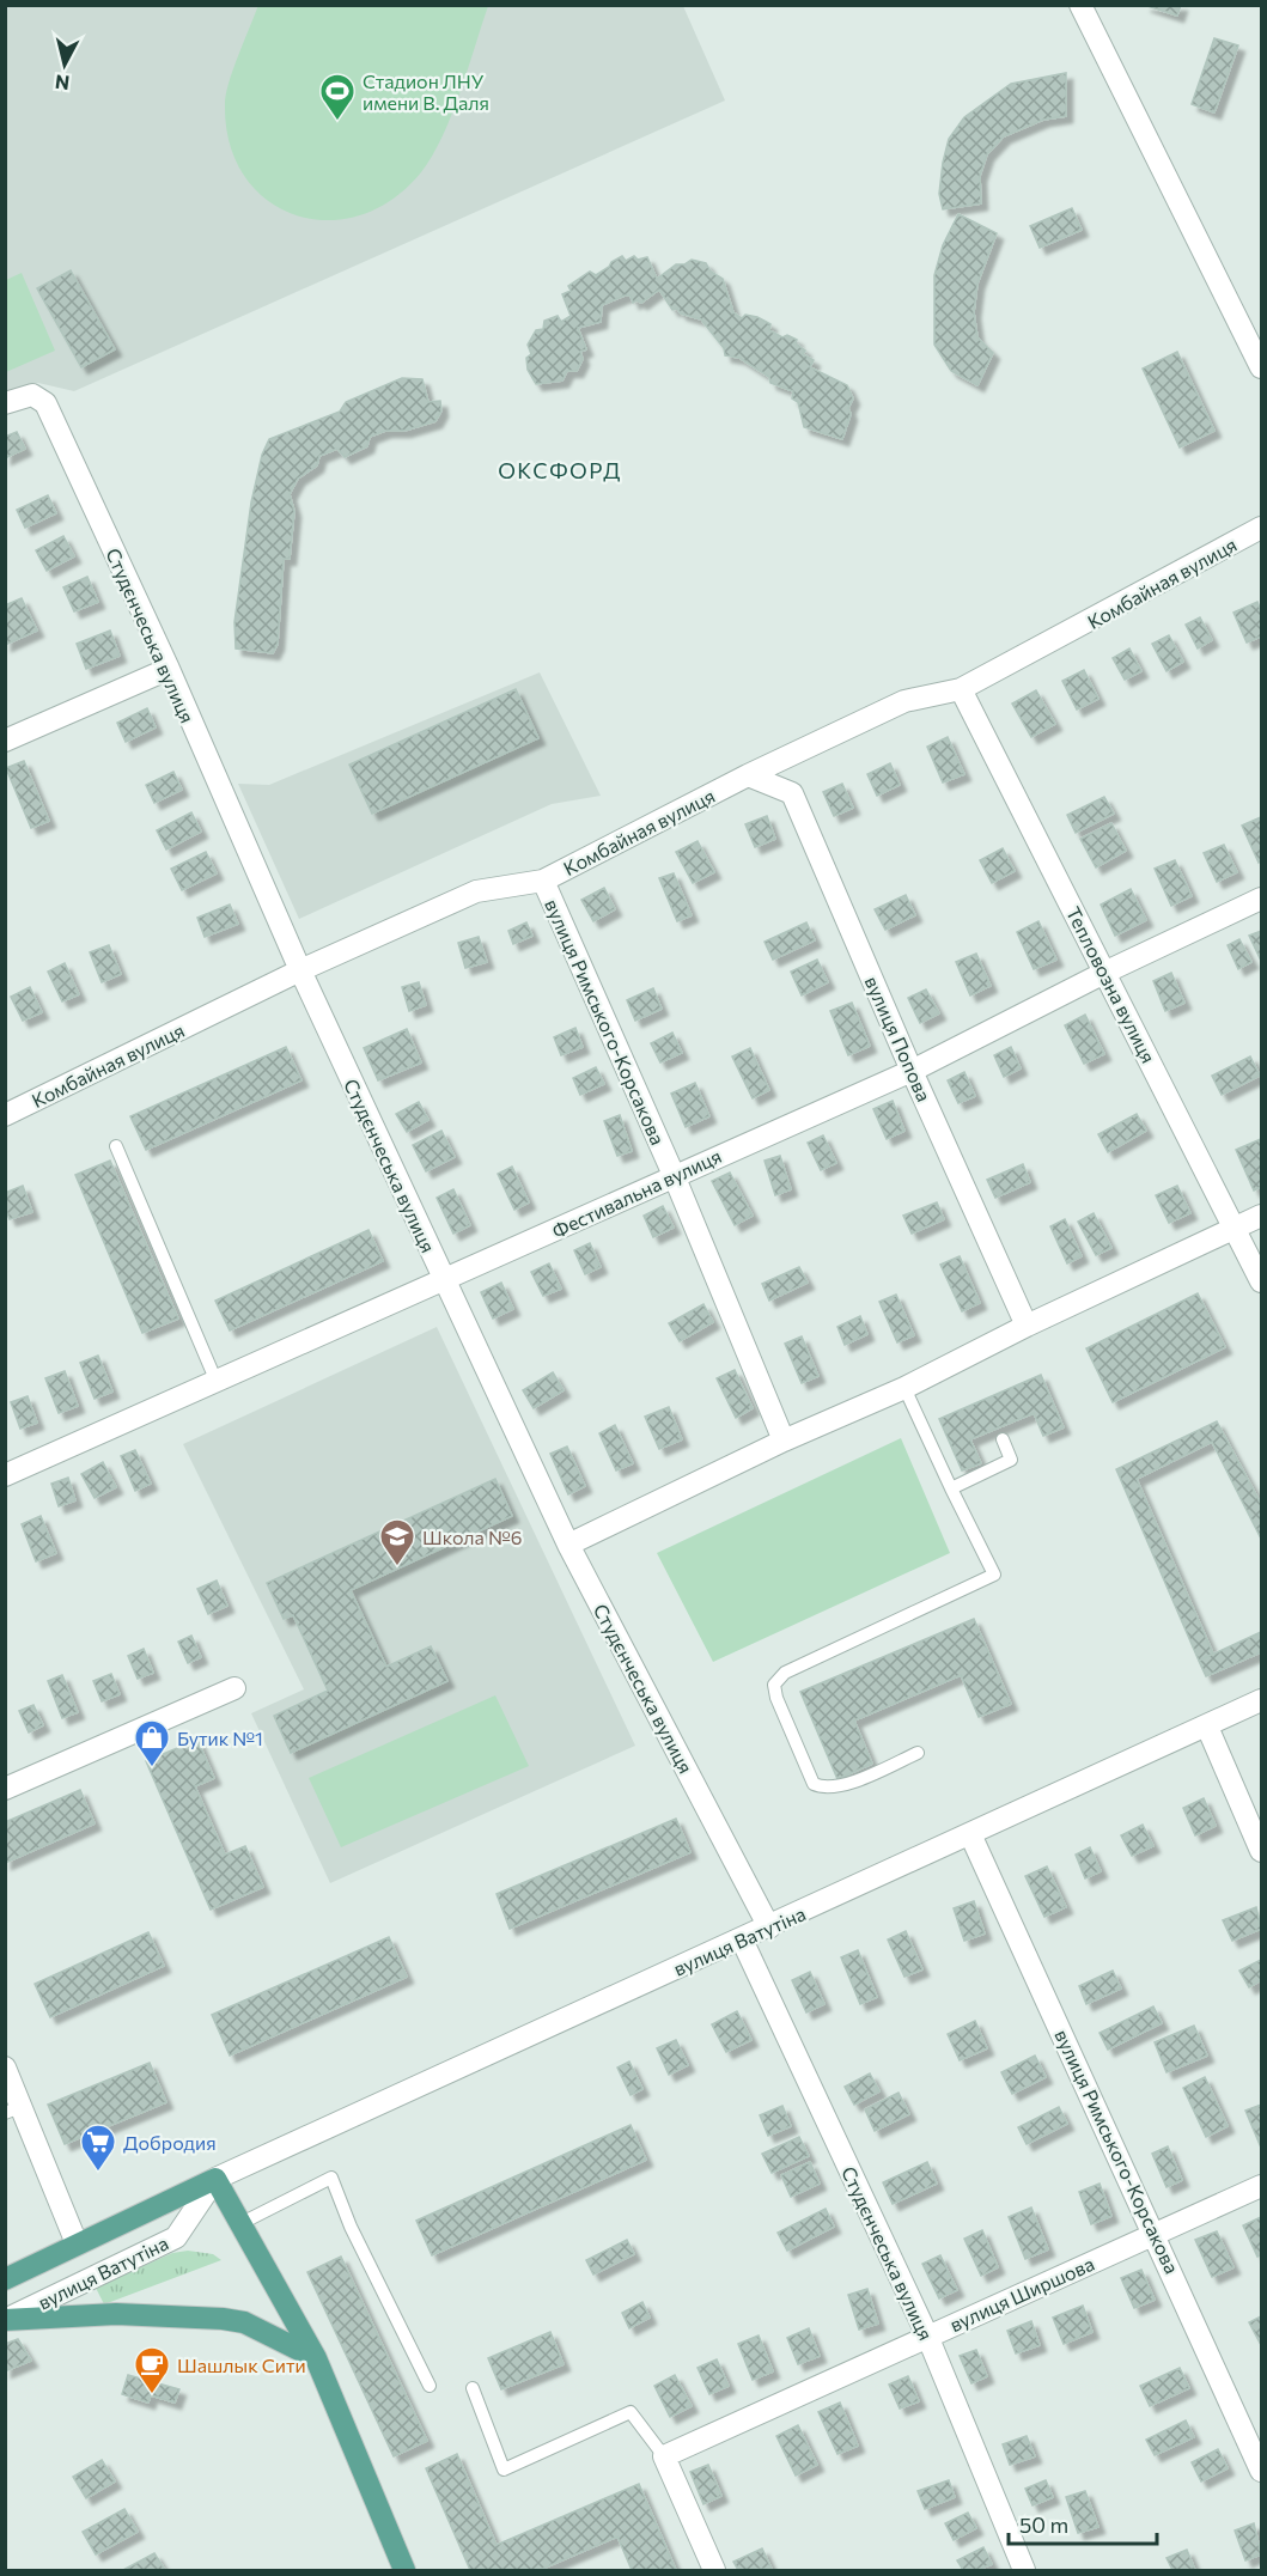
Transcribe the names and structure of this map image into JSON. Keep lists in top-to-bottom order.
{
  "streets": {
    "main road": ["вулиця Ватутіна"],
    "street": [
      "Комбайная вулиця",
      "Студєнчеська вулиця",
      "Тепловозна вулиця",
      "вулиця Римського-Корсакова",
      "вулиця Попова",
      "Фестивальна вулиця",
      "вулиця Ширшова"
    ]
  },
  "crossings": [
    ["Комбайная вулиця", "Студєнчеська вулиця"],
    ["Комбайная вулиця", "Тепловозна вулиця"],
    ["Комбайная вулиця", "вулиця Римського-Корсакова"],
    ["Комбайная вулиця", "вулиця Попова"],
    ["Студєнчеська вулиця", "Фестивальна вулиця"],
    ["Студєнчеська вулиця", "вулиця Ватутіна"],
    ["Студєнчеська вулиця", "вулиця Ширшова"],
    ["Тепловозна вулиця", "Фестивальна вулиця"],
    ["вулиця Римського-Корсакова", "Фестивальна вулиця"],
    ["вулиця Римського-Корсакова", "вулиця Ватутіна"],
    ["вулиця Римського-Корсакова", "вулиця Ширшова"],
    ["вулиця Попова", "Фестивальна вулиця"]
  ],
  "districts": ["ОКСФОРД"],
  "places": {
    "sports": ["Стадион ЛНУ имени В. Даля"],
    "school or university": ["Школа №6"],
    "shop": ["Бутик №1"],
    "supermarket": ["Добродия"],
    "cafe": ["Шашлык Сити"]
  },
  "scale_bar": "50 m",
  "north": "bottom"
}
